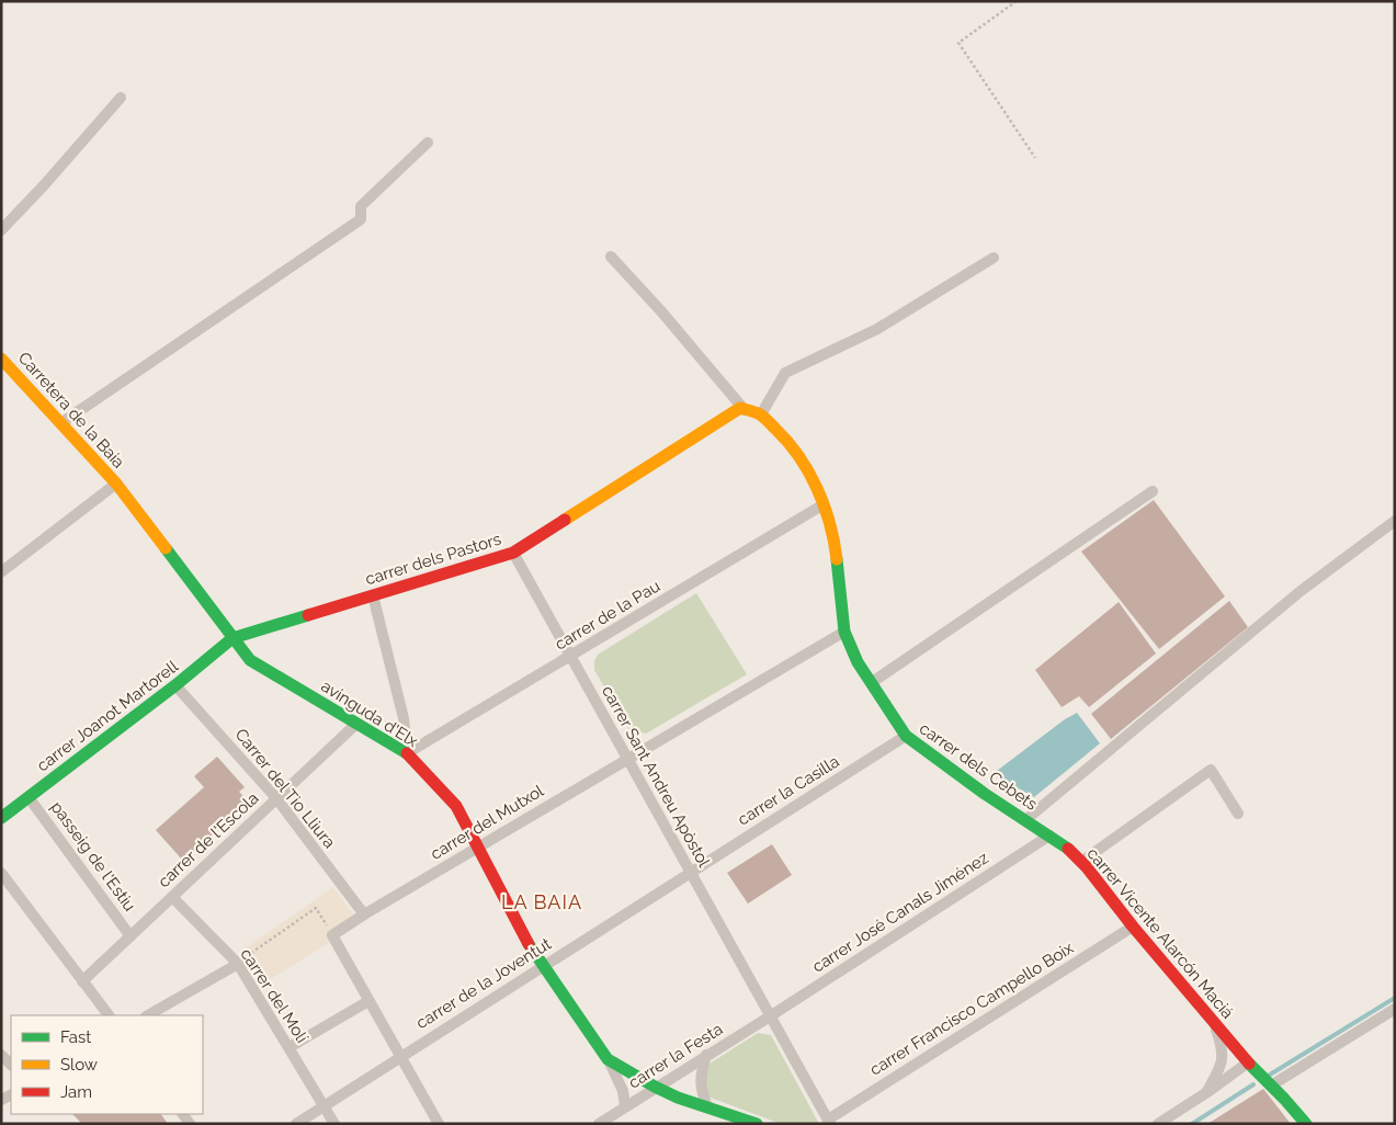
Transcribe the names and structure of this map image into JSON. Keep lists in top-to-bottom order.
{
  "streets": {
    "street": [
      "Carretera de la Baia",
      "carrer dels Pastors",
      "carrer de la Pau",
      "avinguda d'Elx",
      "carrer Joanot Martorell",
      "carrer dels Cebets",
      "carrer Sant Andreu Apòstol",
      "Carrer del Tio Lliura",
      "carrer la Casilla",
      "carrer del Mutxol",
      "carrer de l'Escola",
      "passeig de l'Estiu",
      "carrer José Canals Jiménez",
      "carrer Vicente Alarcón Maciá",
      "carrer de la Joventut",
      "carrer del Molí",
      "carrer Francisco Campello Boix",
      "carrer la Festa"
    ]
  },
  "crossings": [
    ["Carretera de la Baia", "avinguda d'Elx"],
    ["carrer dels Pastors", "avinguda d'Elx"],
    ["carrer dels Pastors", "carrer Joanot Martorell"],
    ["carrer dels Pastors", "carrer dels Cebets"],
    ["carrer dels Pastors", "carrer Sant Andreu Apòstol"],
    ["carrer de la Pau", "avinguda d'Elx"],
    ["carrer de la Pau", "carrer dels Cebets"],
    ["carrer de la Pau", "carrer Sant Andreu Apòstol"],
    ["avinguda d'Elx", "carrer Joanot Martorell"],
    ["avinguda d'Elx", "carrer del Mutxol"],
    ["avinguda d'Elx", "carrer de l'Escola"],
    ["avinguda d'Elx", "carrer de la Joventut"],
    ["avinguda d'Elx", "carrer la Festa"],
    ["carrer Joanot Martorell", "Carrer del Tio Lliura"],
    ["carrer Joanot Martorell", "passeig de l'Estiu"],
    ["carrer dels Cebets", "carrer la Casilla"],
    ["carrer dels Cebets", "carrer del Mutxol"],
    ["carrer dels Cebets", "carrer José Canals Jiménez"],
    ["carrer dels Cebets", "carrer Vicente Alarcón Maciá"],
    ["carrer Sant Andreu Apòstol", "carrer la Casilla"],
    ["carrer Sant Andreu Apòstol", "carrer del Mutxol"],
    ["carrer Sant Andreu Apòstol", "carrer José Canals Jiménez"],
    ["carrer Sant Andreu Apòstol", "carrer de la Joventut"],
    ["carrer Sant Andreu Apòstol", "carrer Francisco Campello Boix"],
    ["carrer Sant Andreu Apòstol", "carrer la Festa"],
    ["Carrer del Tio Lliura", "carrer del Mutxol"],
    ["Carrer del Tio Lliura", "carrer de l'Escola"],
    ["carrer la Casilla", "carrer de la Joventut"],
    ["carrer de l'Escola", "passeig de l'Estiu"],
    ["carrer de l'Escola", "carrer del Molí"],
    ["carrer José Canals Jiménez", "carrer Vicente Alarcón Maciá"],
    ["carrer José Canals Jiménez", "carrer la Festa"],
    ["carrer Vicente Alarcón Maciá", "carrer Francisco Campello Boix"],
    ["carrer de la Joventut", "carrer del Molí"]
  ],
  "districts": ["LA BAIA"],
  "legend": ["Fast", "Slow", "Jam"]
}
